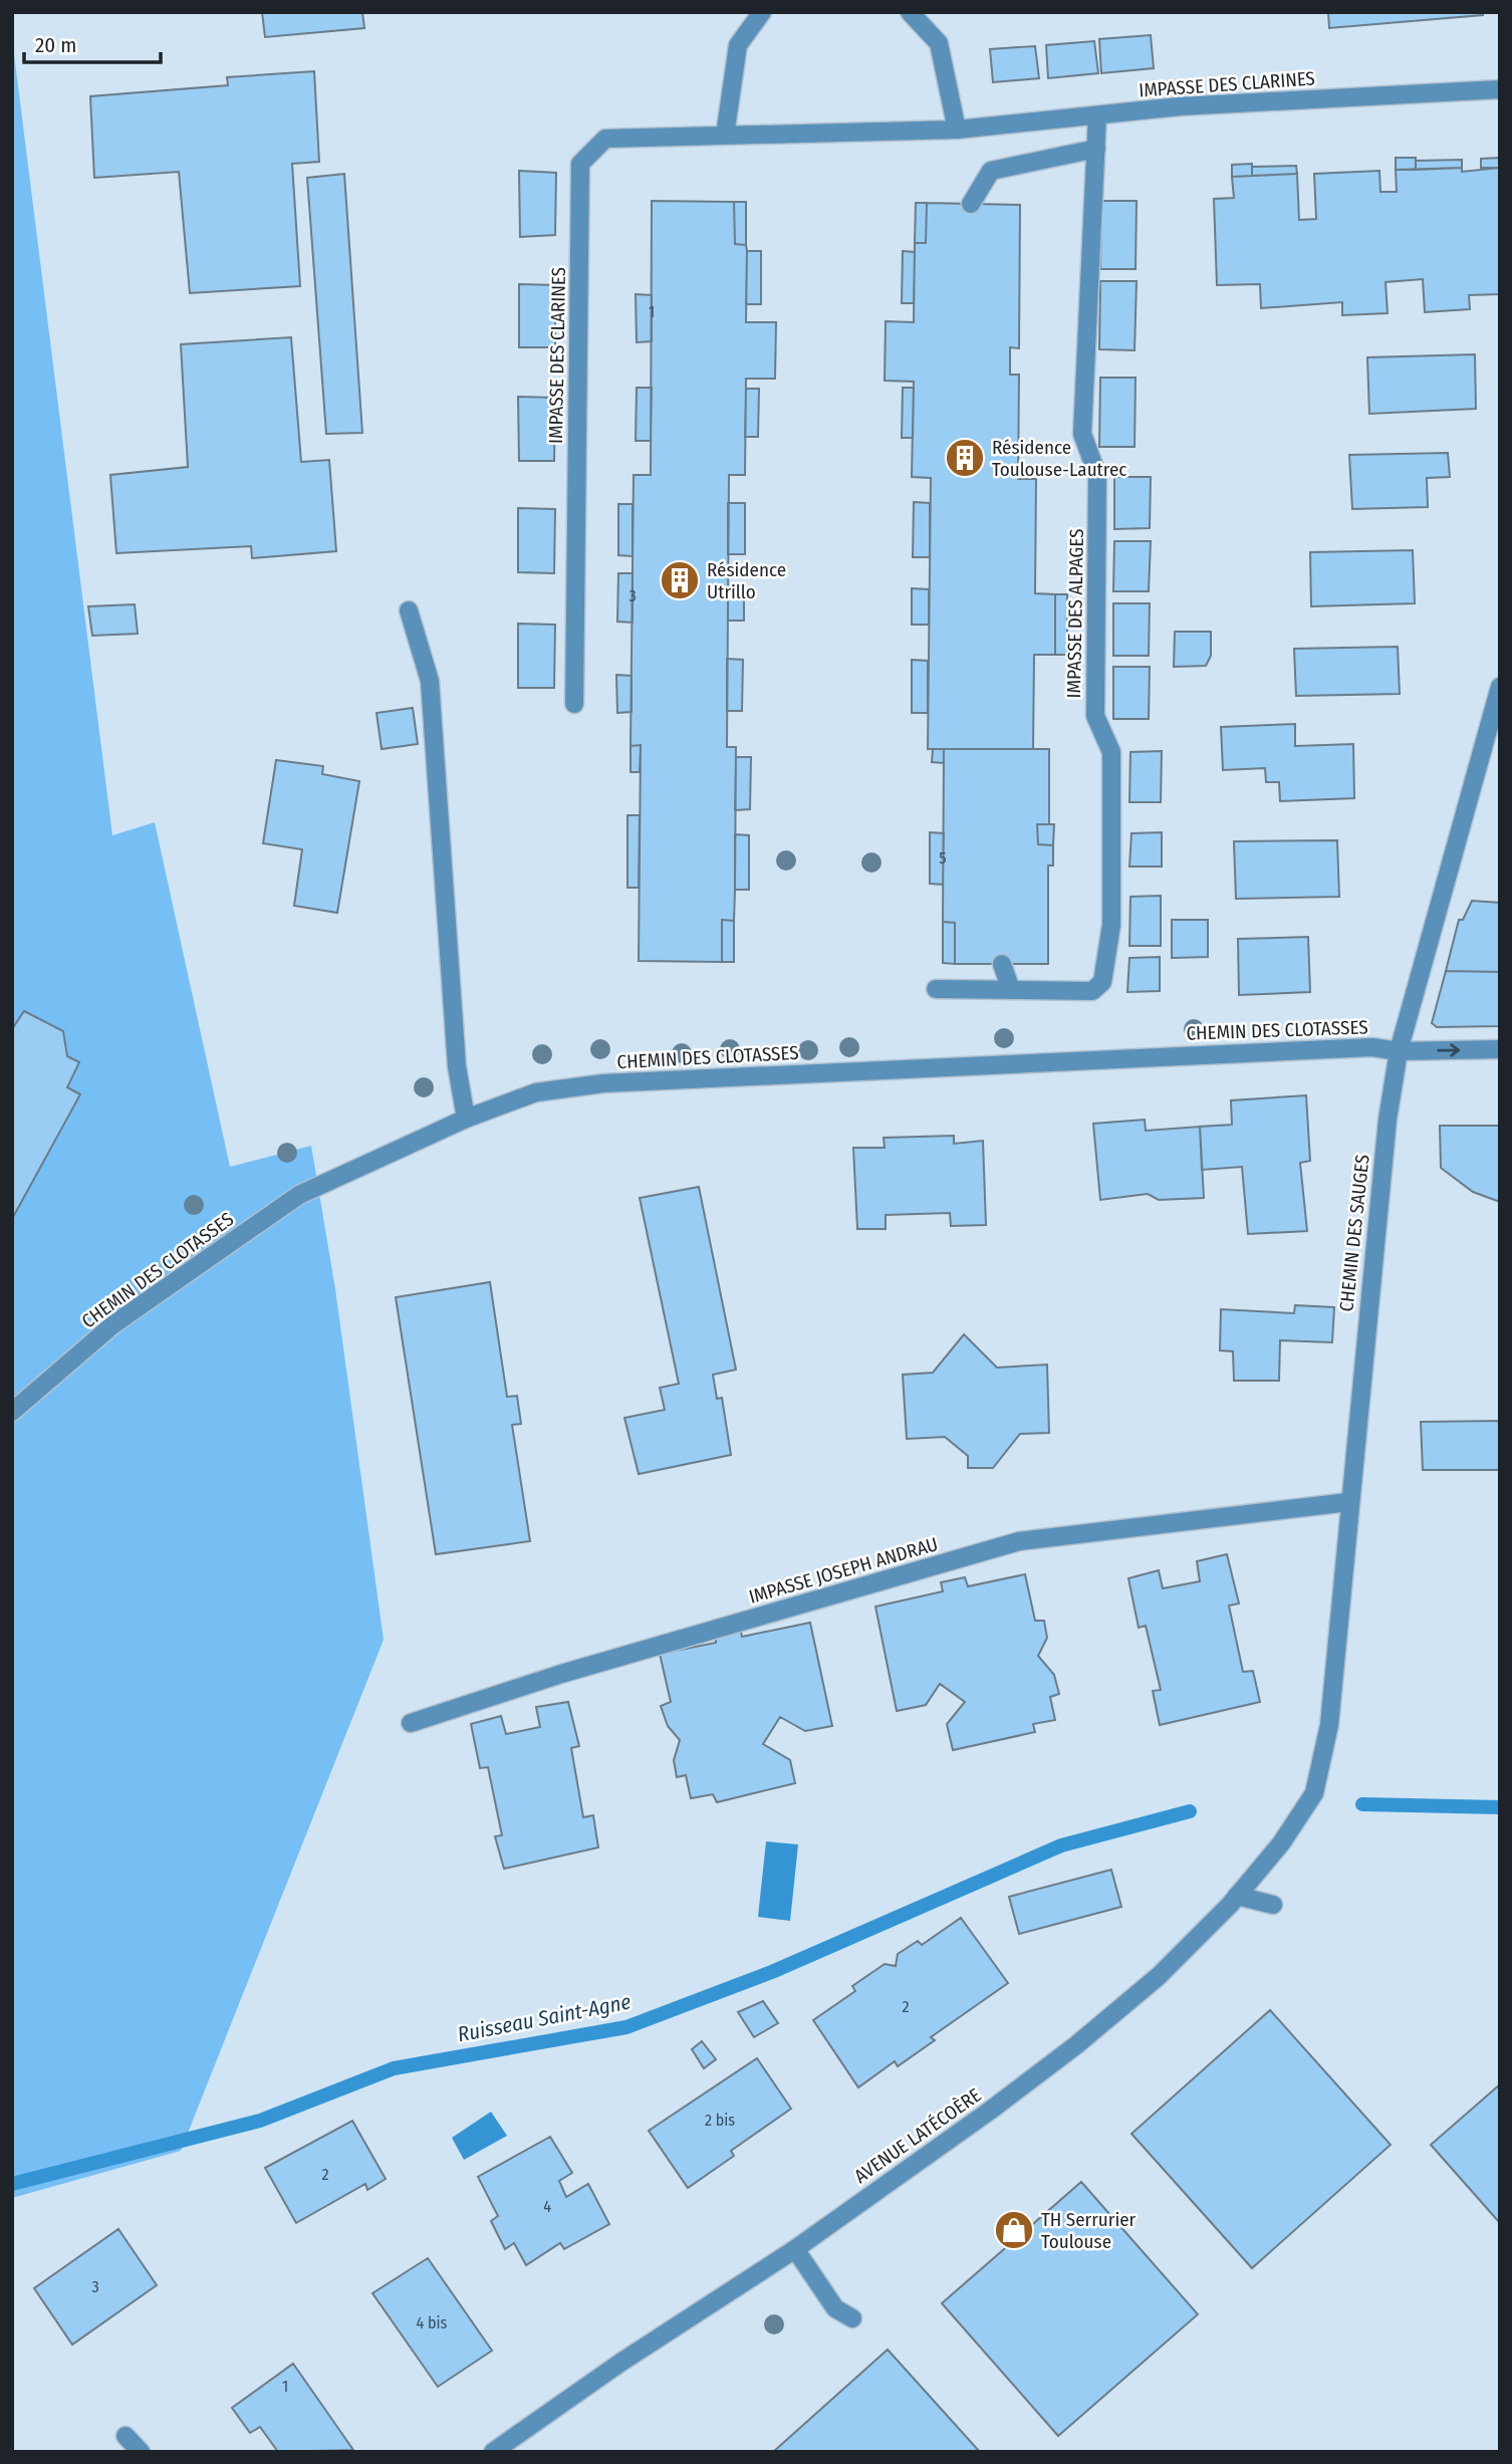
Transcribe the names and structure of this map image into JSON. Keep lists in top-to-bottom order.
{
  "streets": {
    "street": [
      "IMPASSE DES CLARINES",
      "IMPASSE DES ALPAGES",
      "CHEMIN DES CLOTASSES",
      "CHEMIN DES SAUGES",
      "IMPASSE JOSEPH ANDRAU",
      "AVENUE LATÉCOÈRE"
    ]
  },
  "crossings": [
    ["IMPASSE DES CLARINES", "IMPASSE DES ALPAGES"],
    ["CHEMIN DES CLOTASSES", "CHEMIN DES SAUGES"],
    ["CHEMIN DES SAUGES", "IMPASSE JOSEPH ANDRAU"],
    ["CHEMIN DES SAUGES", "AVENUE LATÉCOÈRE"]
  ],
  "water": ["Ruisseau Saint-Agne"],
  "places": {
    "building": ["Résidence Toulouse-Lautrec", "Résidence Utrillo"],
    "shop": ["TH Serrurier Toulouse"]
  },
  "house_numbers": [
    "1",
    "3",
    "5",
    "2",
    "2 bis",
    "2",
    "4",
    "3",
    "4 bis",
    "1"
  ],
  "scale_bar": "20 m"
}
